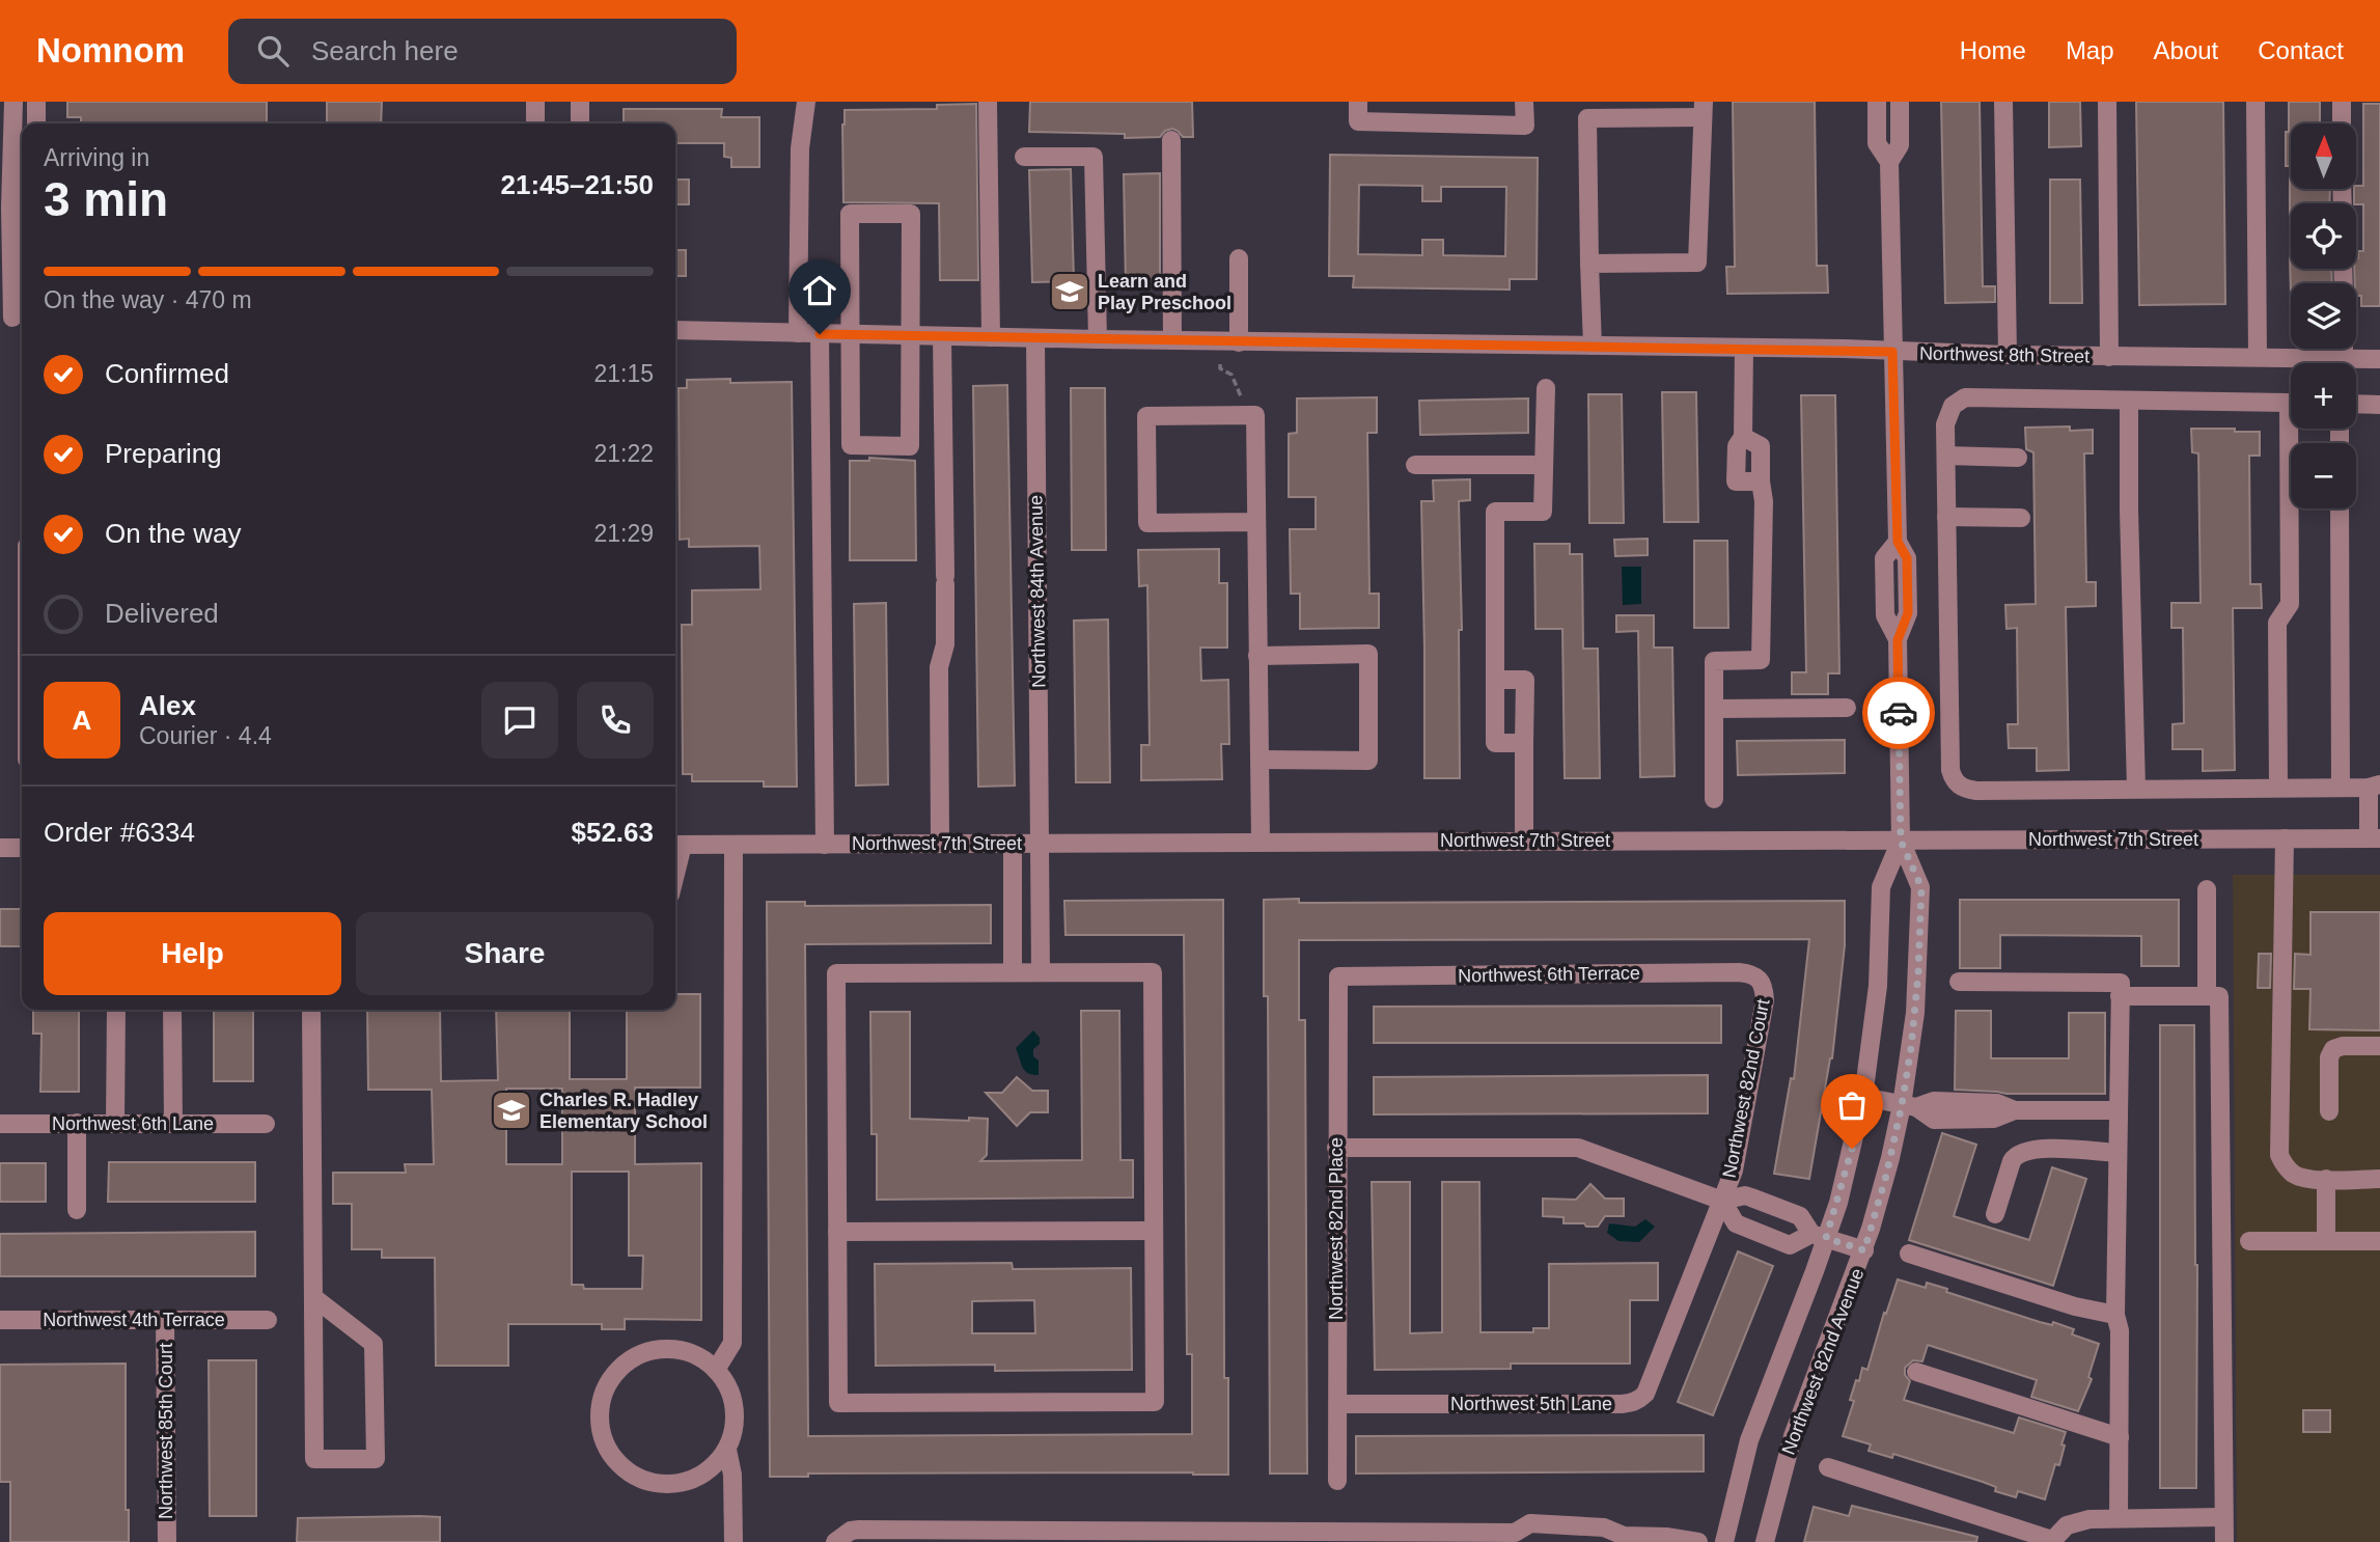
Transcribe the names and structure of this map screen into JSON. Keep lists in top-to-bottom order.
{
  "streets": {
    "street": [
      "Northwest 8th Street",
      "Northwest 84th Avenue",
      "Northwest 7th Street",
      "Northwest 6th Terrace",
      "Northwest 82nd Court",
      "Northwest 6th Lane",
      "Northwest 82nd Place",
      "Northwest 4th Terrace",
      "Northwest 82nd Avenue",
      "Northwest 5th Lane",
      "Northwest 85th Court"
    ]
  },
  "crossings": [
    ["Northwest 8th Street", "Northwest 84th Avenue"],
    ["Northwest 8th Street", "Northwest 82nd Avenue"],
    ["Northwest 84th Avenue", "Northwest 7th Street"],
    ["Northwest 7th Street", "Northwest 82nd Avenue"],
    ["Northwest 6th Terrace", "Northwest 82nd Court"],
    ["Northwest 6th Terrace", "Northwest 82nd Place"],
    ["Northwest 82nd Court", "Northwest 5th Lane"],
    ["Northwest 82nd Place", "Northwest 5th Lane"],
    ["Northwest 4th Terrace", "Northwest 85th Court"]
  ],
  "places": {
    "school or university": ["Learn and Play Preschool", "Charles R. Hadley Elementary School"]
  },
  "north": "top",
  "page": {
    "header": "Nomnom",
    "search": "Search here",
    "nav": [
      "Home",
      "Map",
      "About",
      "Contact"
    ],
    "map_buttons": ["+", "−"],
    "heading": ["3 min", "Arriving in", "21:45–21:50"],
    "panel": [
      "Alex",
      "Courier · 4.4",
      "Order #6334",
      "$52.63"
    ],
    "bar": "On the way · 470 m",
    "list": [
      ["Confirmed", "21:15"],
      ["Preparing", "21:22"],
      ["On the way", "21:29"],
      "Delivered"
    ],
    "round": "A",
    "buttons": ["Help", "Share"]
  }
}
